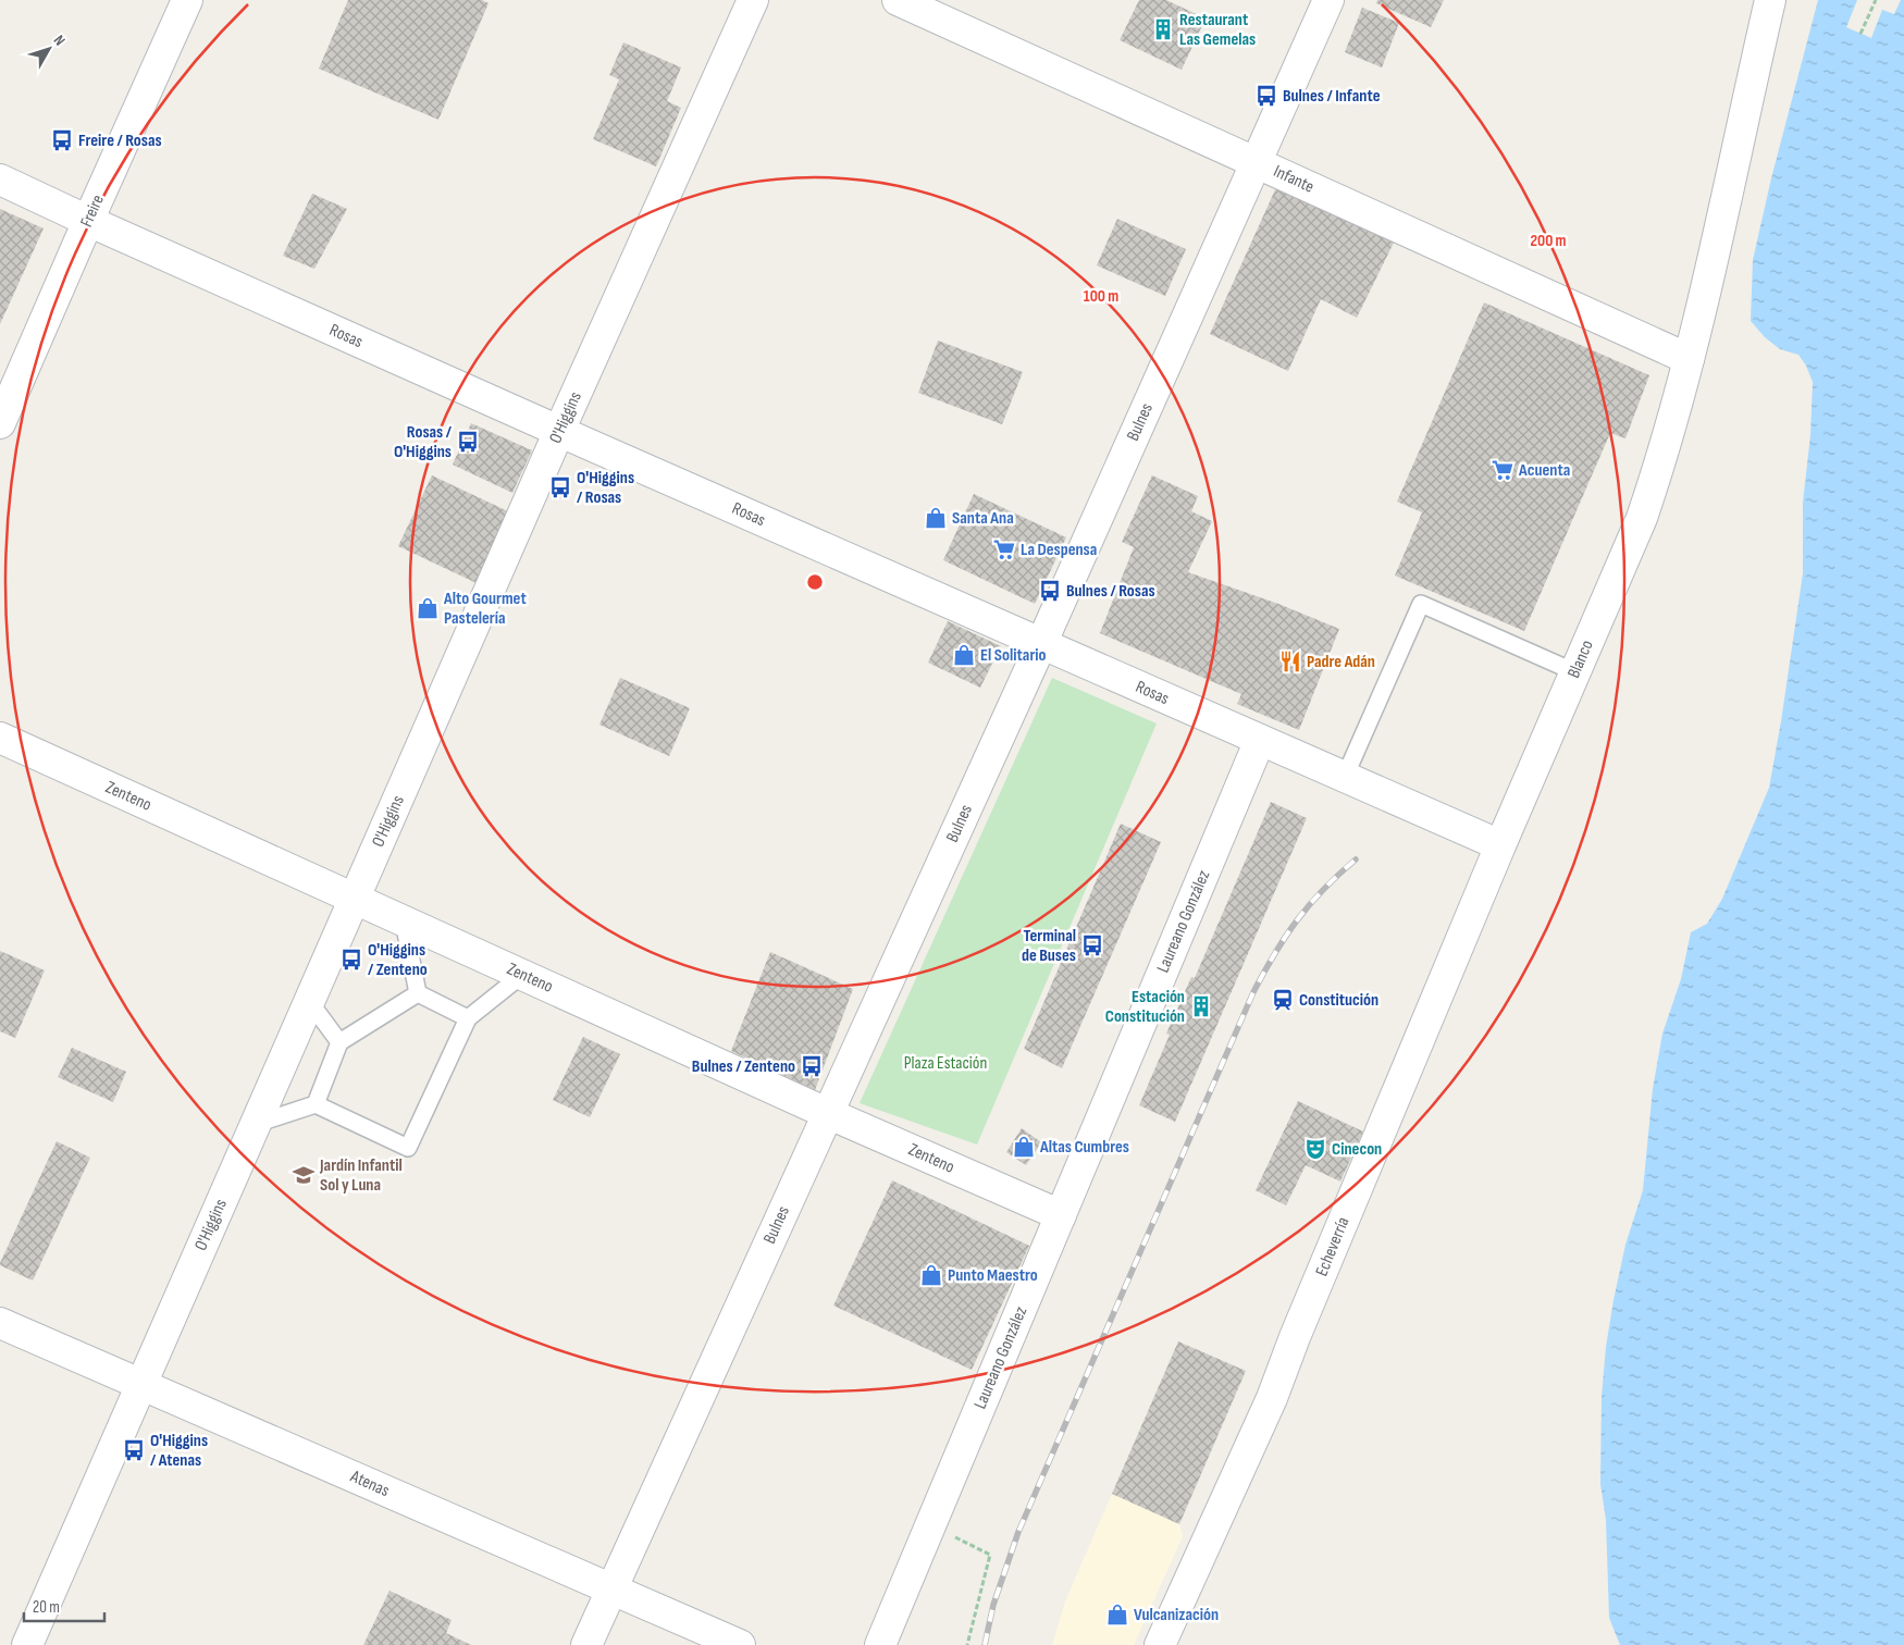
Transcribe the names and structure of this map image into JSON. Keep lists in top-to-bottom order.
{
  "streets": {
    "street": [
      "Infante",
      "Freire",
      "Rosas",
      "O'Higgins",
      "Bulnes",
      "Blanco",
      "Zenteno",
      "Laureano González",
      "Echeverría",
      "Atenas"
    ]
  },
  "crossings": [
    ["Infante", "Bulnes"],
    ["Infante", "Blanco"],
    ["Freire", "Rosas"],
    ["Rosas", "O'Higgins"],
    ["Rosas", "Bulnes"],
    ["Rosas", "Blanco"],
    ["Rosas", "Laureano González"],
    ["Rosas", "Echeverría"],
    ["O'Higgins", "Zenteno"],
    ["O'Higgins", "Atenas"],
    ["Bulnes", "Zenteno"],
    ["Bulnes", "Atenas"],
    ["Blanco", "Echeverría"],
    ["Zenteno", "Laureano González"]
  ],
  "parks": ["Plaza Estación"],
  "places": {
    "building": ["Restaurant Las Gemelas", "Estación Constitución"],
    "bus stop": [
      "Bulnes / Infante",
      "Freire / Rosas",
      "Rosas / O'Higgins",
      "O'Higgins / Rosas",
      "Bulnes / Rosas",
      "Terminal de Buses",
      "O'Higgins / Zenteno",
      "Bulnes / Zenteno",
      "O'Higgins / Atenas"
    ],
    "supermarket": ["Acuenta", "La Despensa"],
    "shop": [
      "Santa Ana",
      "Alto Gourmet Pastelería",
      "El Solitario",
      "Altas Cumbres",
      "Punto Maestro",
      "Vulcanización"
    ],
    "restaurant": ["Padre Adán"],
    "station": ["Constitución"],
    "theatre": ["Cinecon"],
    "school or university": ["Jardín Infantil Sol y Luna"]
  },
  "scale_bar": "20 m",
  "north": "top right",
  "rings": ["200 m", "100 m"]
}
